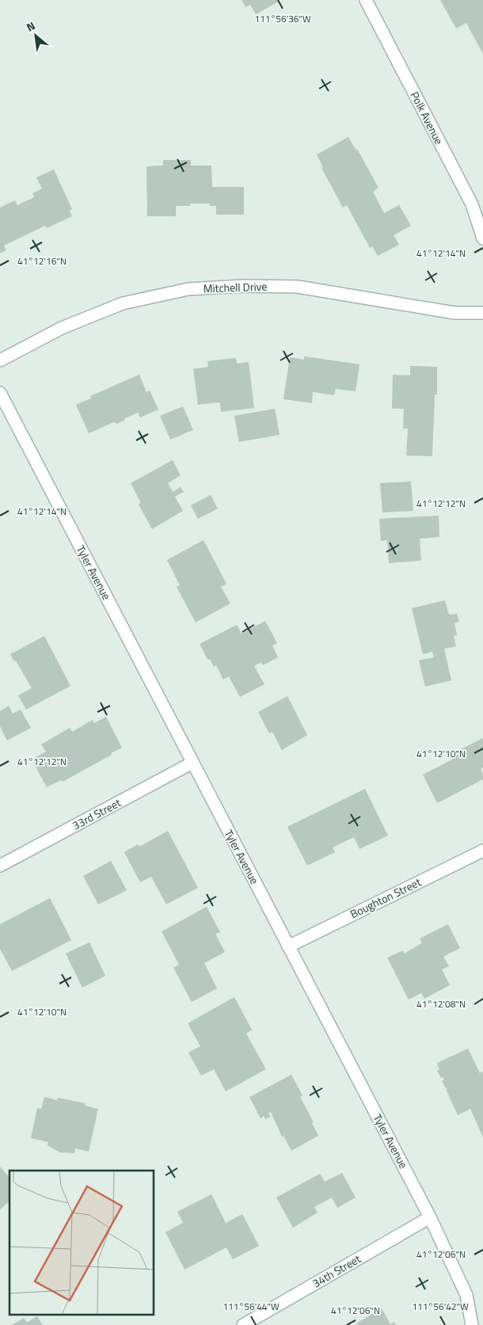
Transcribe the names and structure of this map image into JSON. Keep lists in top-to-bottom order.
{
  "streets": {
    "street": [
      "Polk Avenue",
      "Mitchell Drive",
      "Tyler Avenue",
      "33rd Street",
      "Boughton Street",
      "34th Street"
    ]
  },
  "crossings": [
    ["Tyler Avenue", "33rd Street"],
    ["Tyler Avenue", "Boughton Street"],
    ["Tyler Avenue", "34th Street"]
  ],
  "north": "top left",
  "coordinates": [
    "111°56'36\"W",
    "41°12'14\"N",
    "41°12'16\"N",
    "41°12'12\"N",
    "41°12'10\"N",
    "41°12'08\"N",
    "41°12'06\"N",
    "111°56'44\"W",
    "111°56'42\"W"
  ]
}
